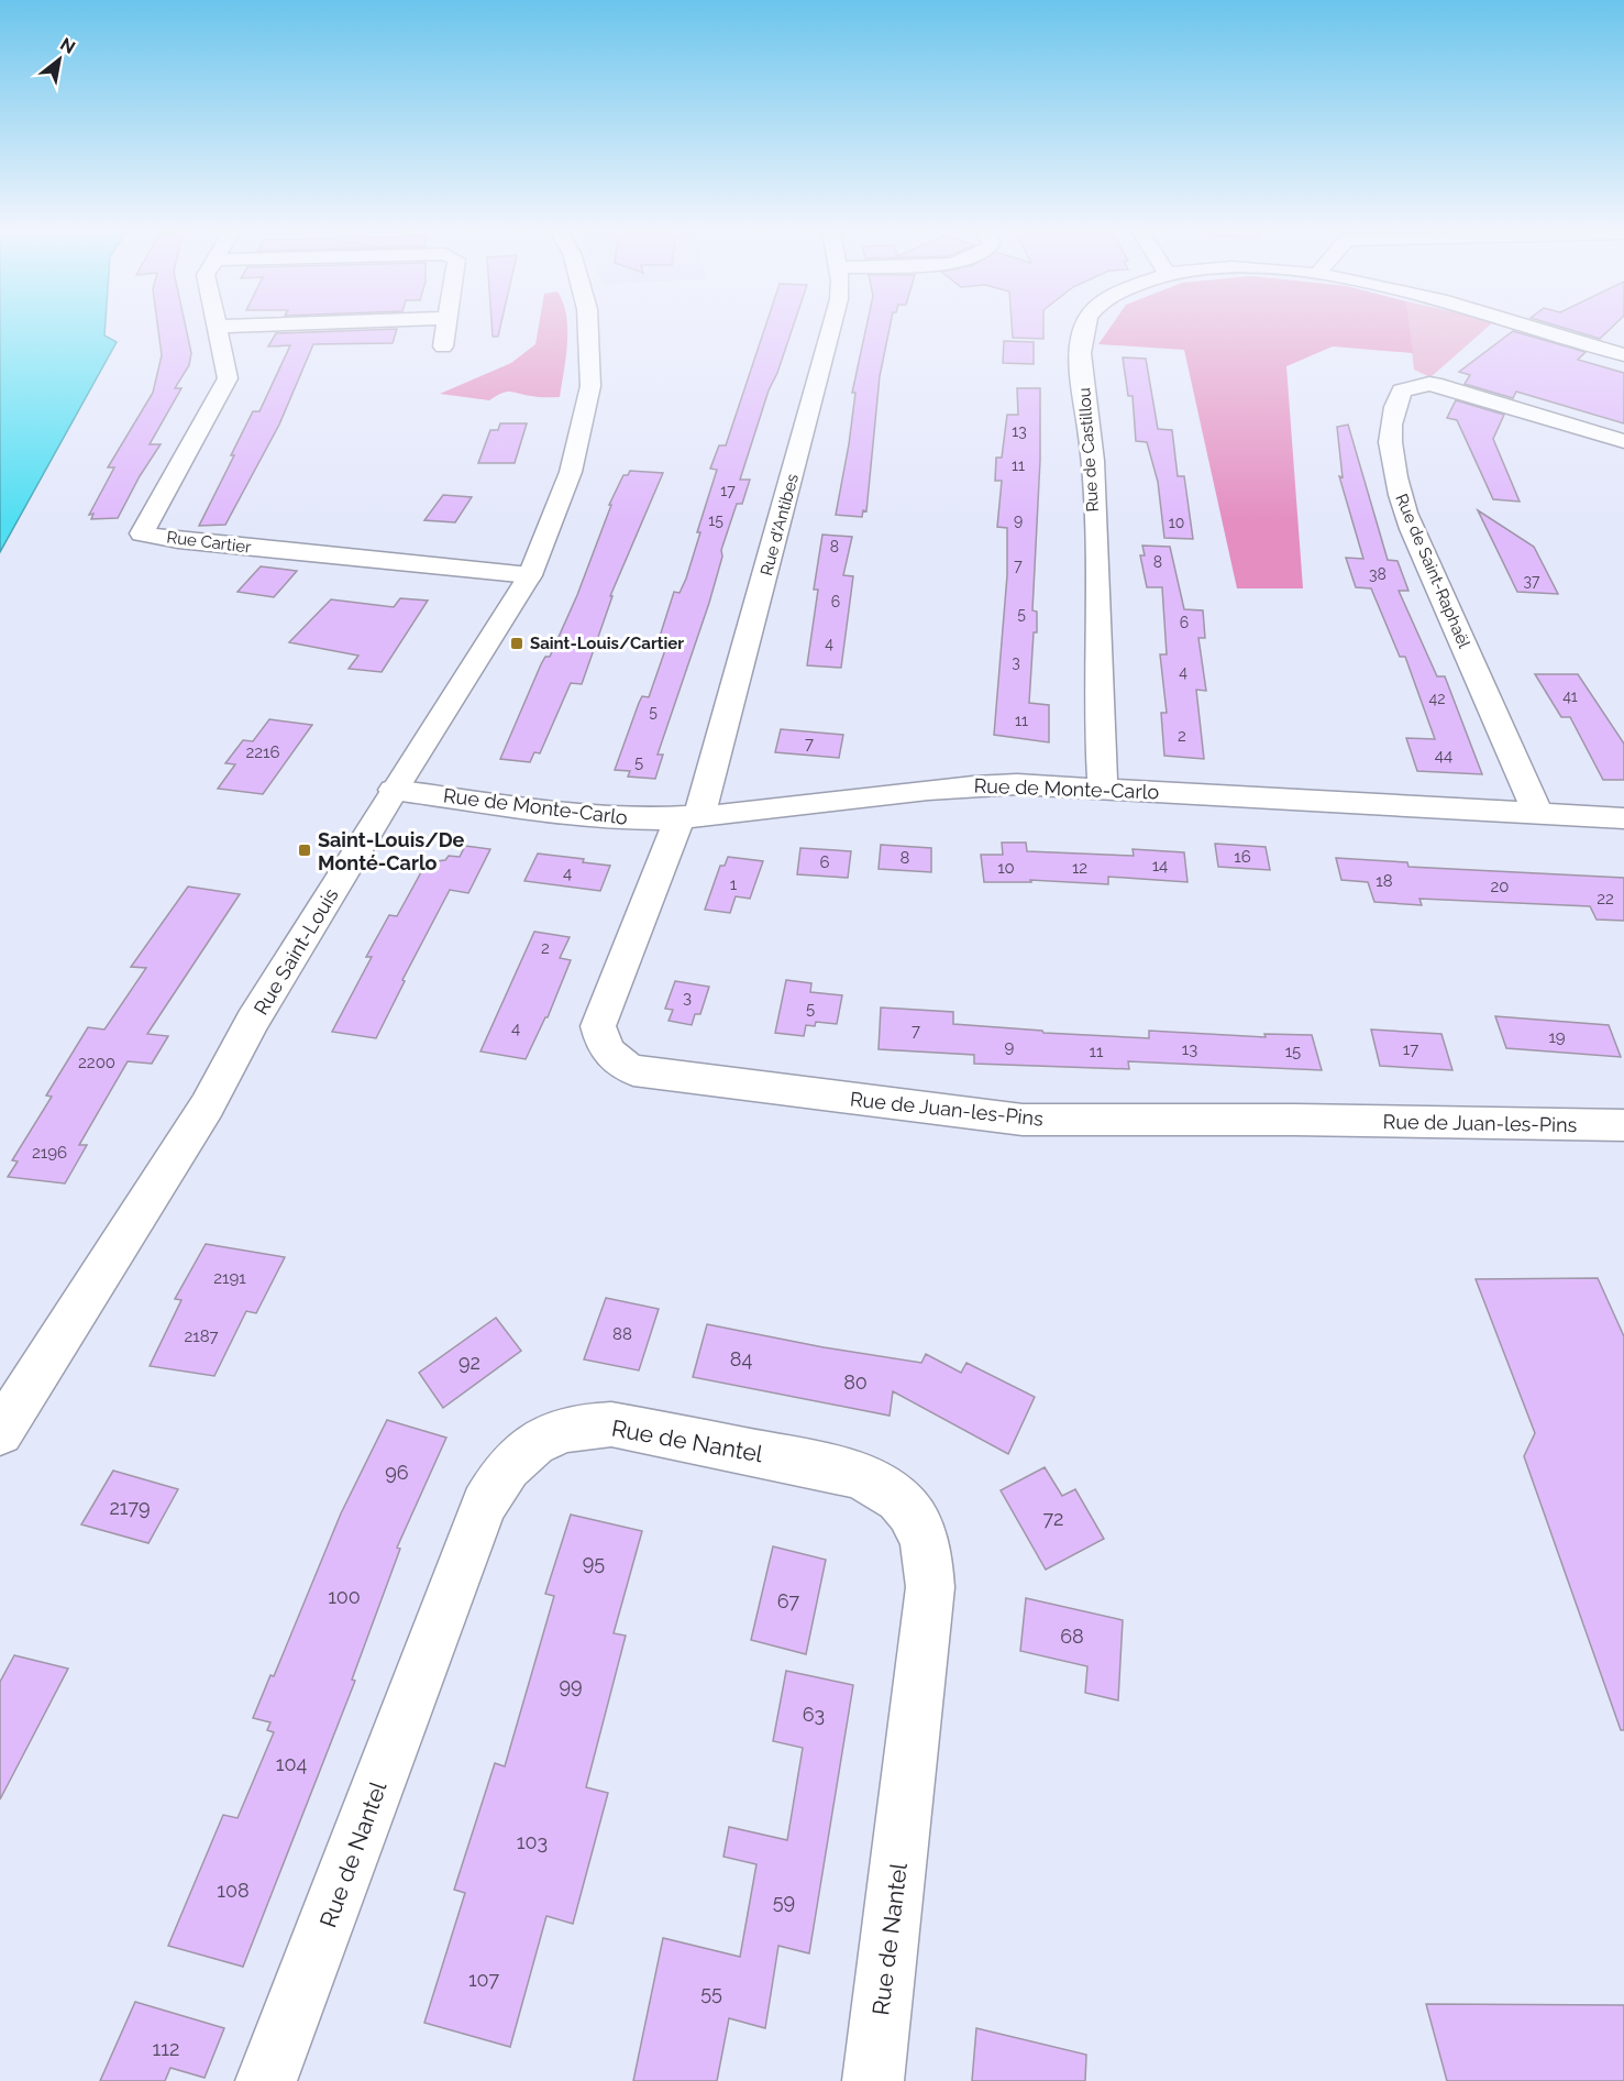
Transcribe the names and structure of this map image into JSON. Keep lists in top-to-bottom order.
{
  "streets": {
    "street": [
      "Rue de Castillou",
      "Rue d'Antibes",
      "Rue Cartier",
      "Rue de Saint-Raphaël",
      "Rue de Monte-Carlo",
      "Rue Saint-Louis",
      "Rue de Juan-les-Pins",
      "Rue de Nantel"
    ]
  },
  "crossings": [
    ["Rue de Castillou", "Rue de Monte-Carlo"],
    ["Rue d'Antibes", "Rue de Monte-Carlo"],
    ["Rue d'Antibes", "Rue de Juan-les-Pins"],
    ["Rue Cartier", "Rue Saint-Louis"],
    ["Rue de Saint-Raphaël", "Rue de Monte-Carlo"],
    ["Rue de Monte-Carlo", "Rue Saint-Louis"],
    ["Rue de Monte-Carlo", "Rue de Juan-les-Pins"]
  ],
  "places": {
    "transit": ["Saint-Louis/Cartier", "Saint-Louis/De Monté-Carlo"]
  },
  "house_numbers": [
    "13",
    "11",
    "17",
    "15",
    "9",
    "10",
    "8",
    "8",
    "7",
    "38",
    "37",
    "6",
    "5",
    "6",
    "4",
    "3",
    "4",
    "41",
    "42",
    "5",
    "11",
    "2",
    "7",
    "2216",
    "44",
    "5",
    "16",
    "8",
    "6",
    "14",
    "10",
    "12",
    "4",
    "18",
    "1",
    "20",
    "22",
    "2",
    "3",
    "5",
    "4",
    "7",
    "19",
    "9",
    "13",
    "17",
    "11",
    "15",
    "2200",
    "2196",
    "2191",
    "88",
    "2187",
    "84",
    "92",
    "80",
    "96",
    "2179",
    "72",
    "95",
    "100",
    "67",
    "68",
    "99",
    "63",
    "104",
    "103",
    "108",
    "59",
    "107",
    "55",
    "112"
  ],
  "north": "top right"
}
